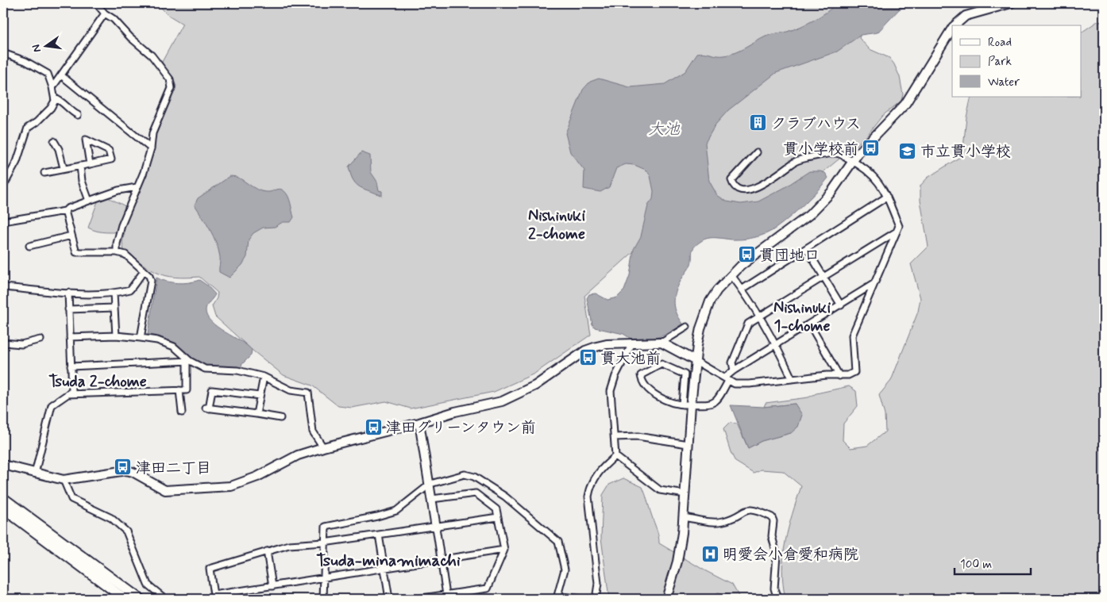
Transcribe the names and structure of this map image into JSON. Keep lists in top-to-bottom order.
{
  "districts": [
    "Nishinuki 2-chome",
    "Nishinuki 1-chome",
    "Tsuda 2-chome",
    "Tsuda-minamimachi"
  ],
  "water": ["大池"],
  "places": {
    "building": ["クラブハウス"],
    "bus stop": [
      "貫小学校前",
      "貫団地口",
      "貫大池前",
      "津田グリーンタウン前",
      "津田二丁目"
    ],
    "school or university": ["市立貫小学校"],
    "hospital": ["明愛会小倉愛和病院"]
  },
  "legend": ["Road", "Park", "Water"],
  "scale_bar": "100 m",
  "north": "left"
}
